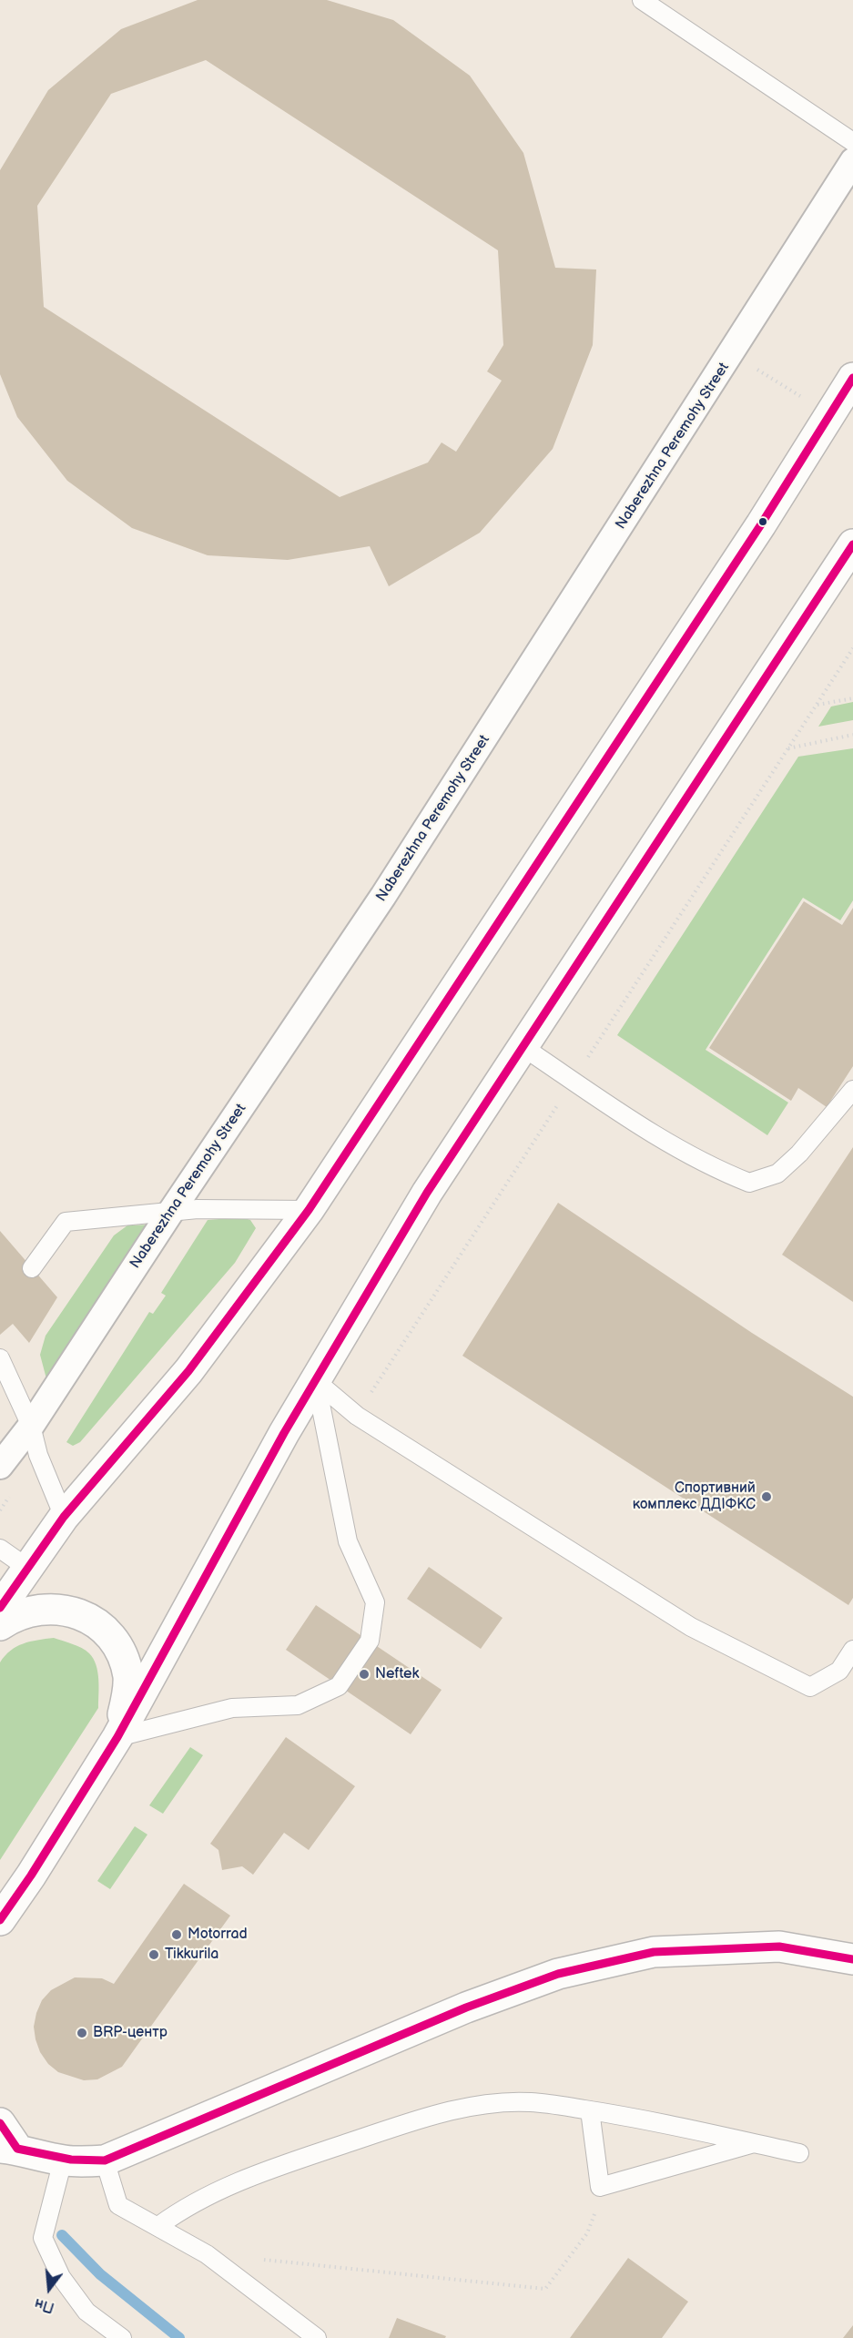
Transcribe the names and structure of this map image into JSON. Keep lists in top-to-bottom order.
{
  "streets": {
    "street": ["Naberezhna Peremohy Street"]
  },
  "places": [
    "Спортивний комплекс ДДІФКС",
    "Neftek",
    "Motorrad",
    "Tikkurila",
    "BRP-центр"
  ],
  "north": "bottom"
}
